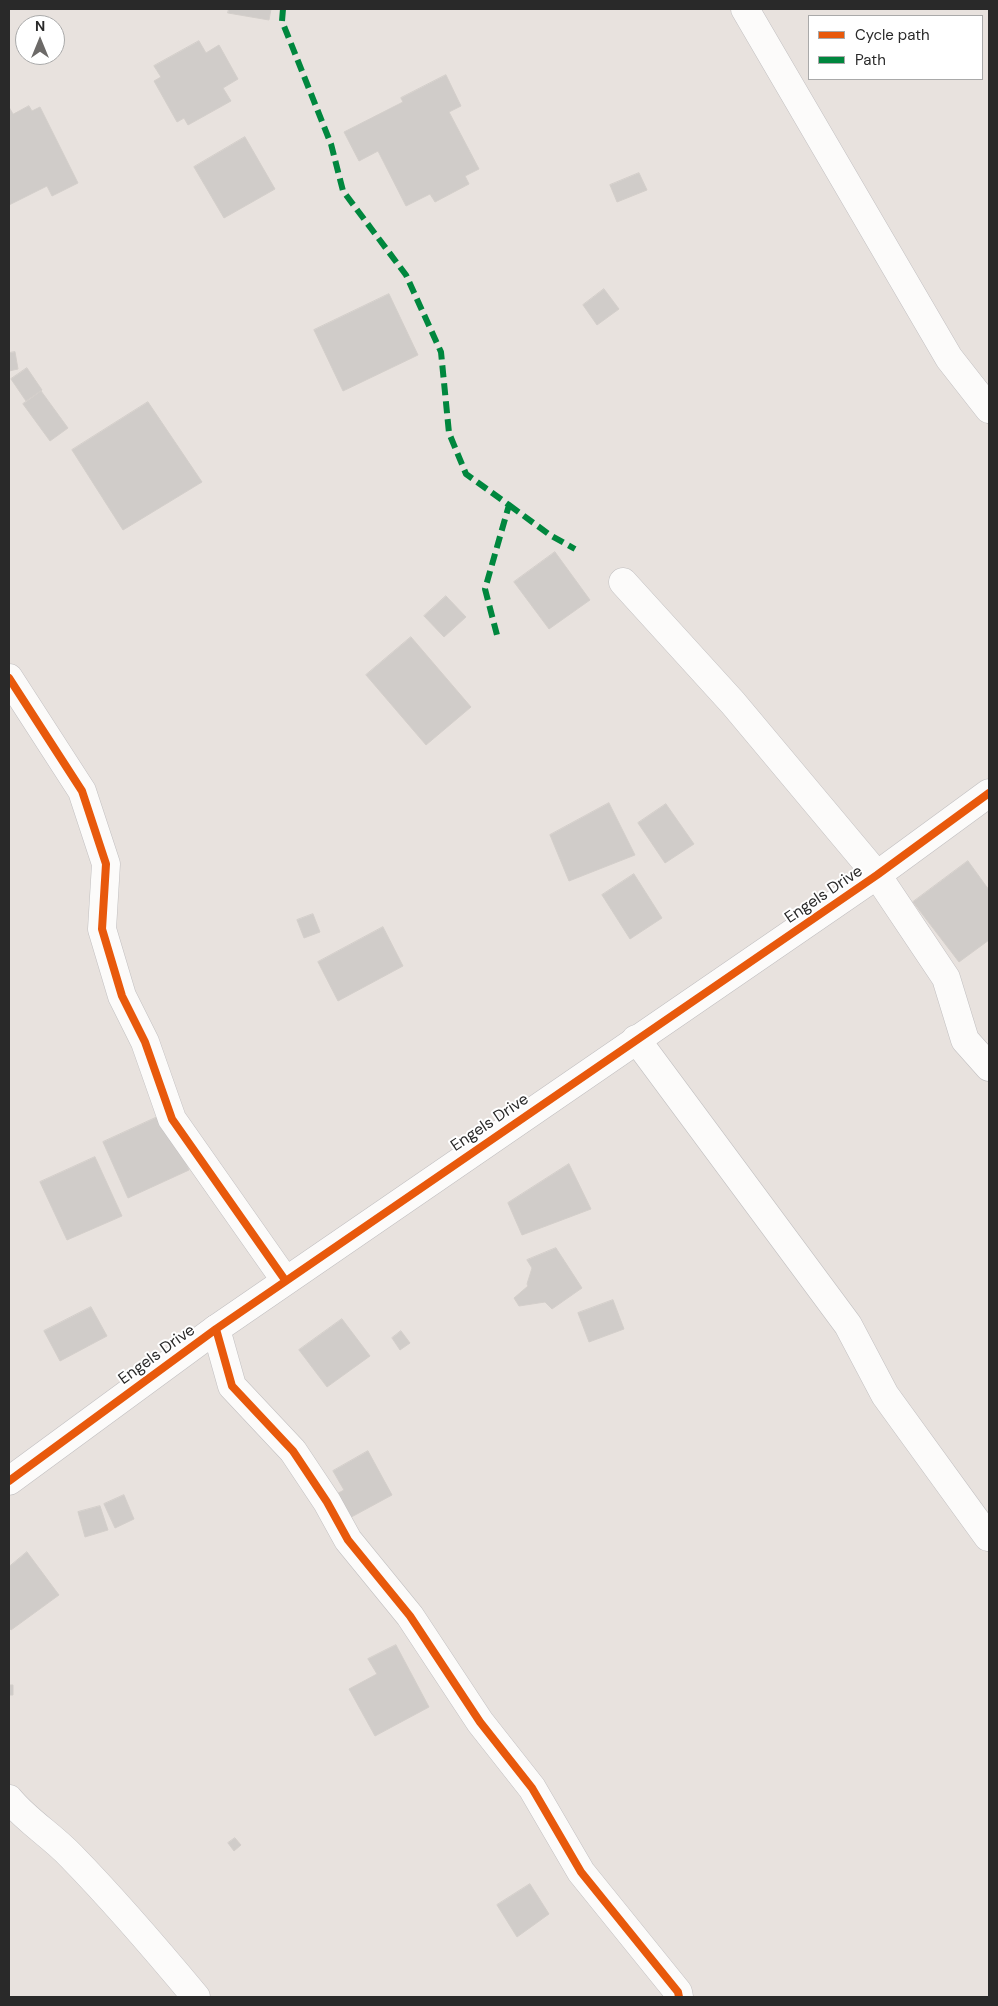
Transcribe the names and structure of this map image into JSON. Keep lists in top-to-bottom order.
{
  "streets": {
    "street": ["Engels Drive"]
  },
  "legend": ["Cycle path", "Path"],
  "north": "top"
}
